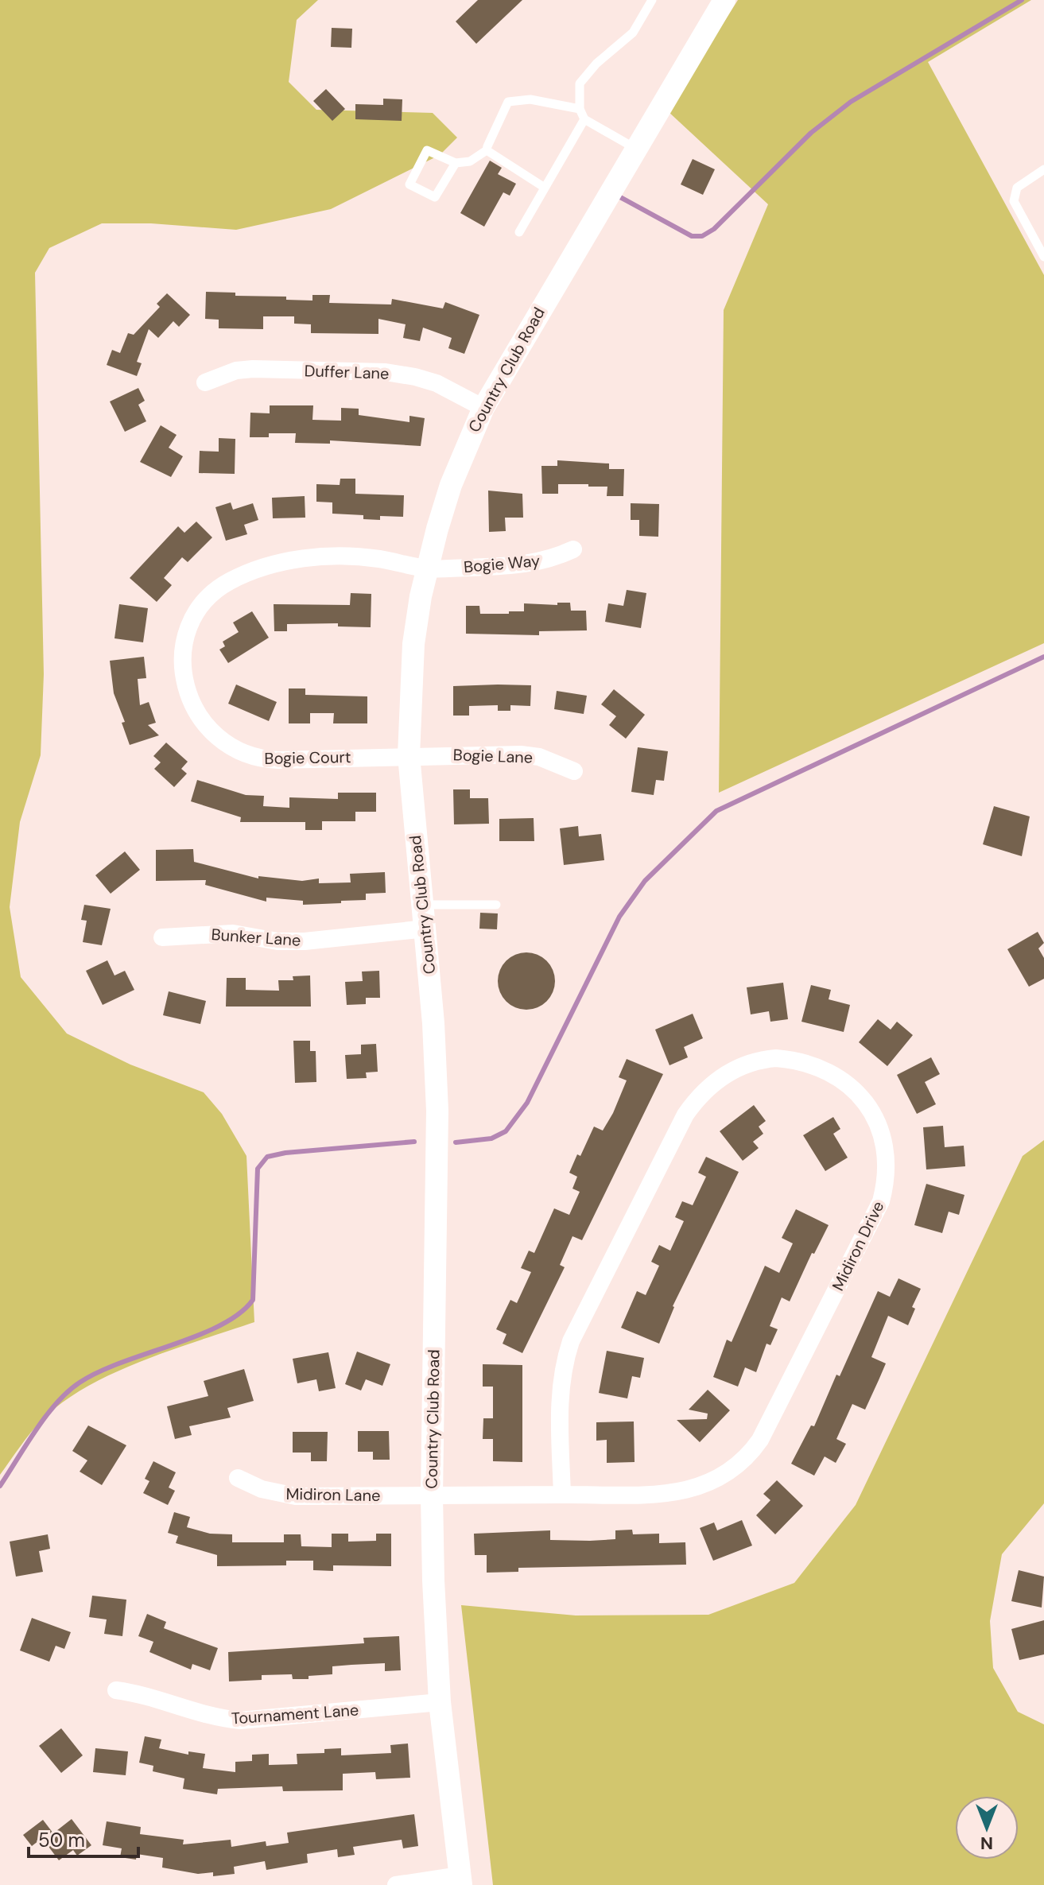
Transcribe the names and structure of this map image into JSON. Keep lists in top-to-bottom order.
{
  "streets": {
    "street": [
      "Country Club Road",
      "Duffer Lane",
      "Bogie Way",
      "Bogie Lane",
      "Bogie Court",
      "Bunker Lane",
      "Midiron Drive",
      "Midiron Lane",
      "Tournament Lane"
    ]
  },
  "crossings": [
    ["Country Club Road", "Duffer Lane"],
    ["Country Club Road", "Bogie Way"],
    ["Country Club Road", "Bogie Lane"],
    ["Country Club Road", "Bogie Court"],
    ["Country Club Road", "Bunker Lane"],
    ["Country Club Road", "Midiron Drive"],
    ["Country Club Road", "Midiron Lane"],
    ["Country Club Road", "Tournament Lane"],
    ["Bogie Way", "Bogie Court"],
    ["Bogie Lane", "Bogie Court"],
    ["Midiron Drive", "Midiron Lane"]
  ],
  "scale_bar": "50 m",
  "north": "bottom"
}
